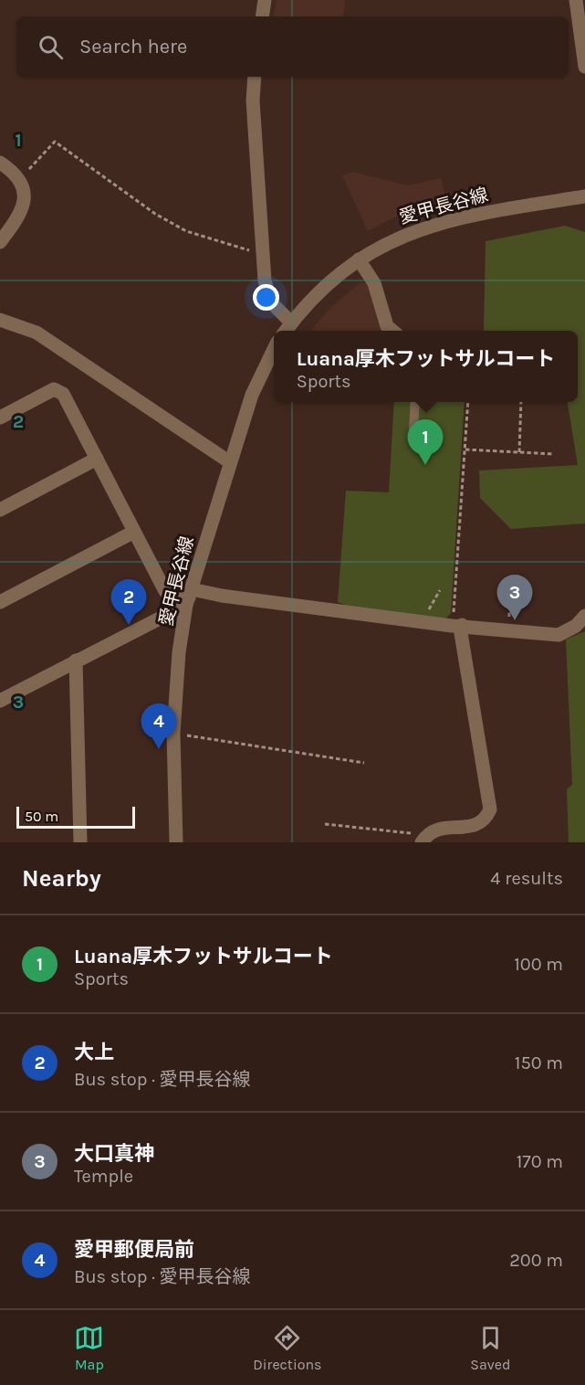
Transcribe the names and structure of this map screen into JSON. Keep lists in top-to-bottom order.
{
  "streets": {
    "street": ["愛甲長谷線"]
  },
  "scale_bar": "50 m",
  "page": {
    "search": "Search here",
    "popup": ["Luana厚木フットサルコート", "Sports"],
    "pins": [
      "1",
      "3",
      "2",
      "4"
    ],
    "scale": "50 m",
    "heading": ["Nearby", "4 results"],
    "list": [
      {
        "mark": "1",
        "name": "Luana厚木フットサルコート",
        "note": "Sports",
        "value": "100 m"
      },
      {
        "mark": "2",
        "name": "大上",
        "note": "Bus stop · 愛甲長谷線",
        "value": "150 m"
      },
      {
        "mark": "3",
        "name": "大口真神",
        "note": "Temple",
        "value": "170 m"
      },
      {
        "mark": "4",
        "name": "愛甲郵便局前",
        "note": "Bus stop · 愛甲長谷線",
        "value": "200 m"
      }
    ],
    "nav": ["Map", "Directions", "Saved"]
  },
  "grid": {
    "rows": ["1", "2", "3"]
  }
}
